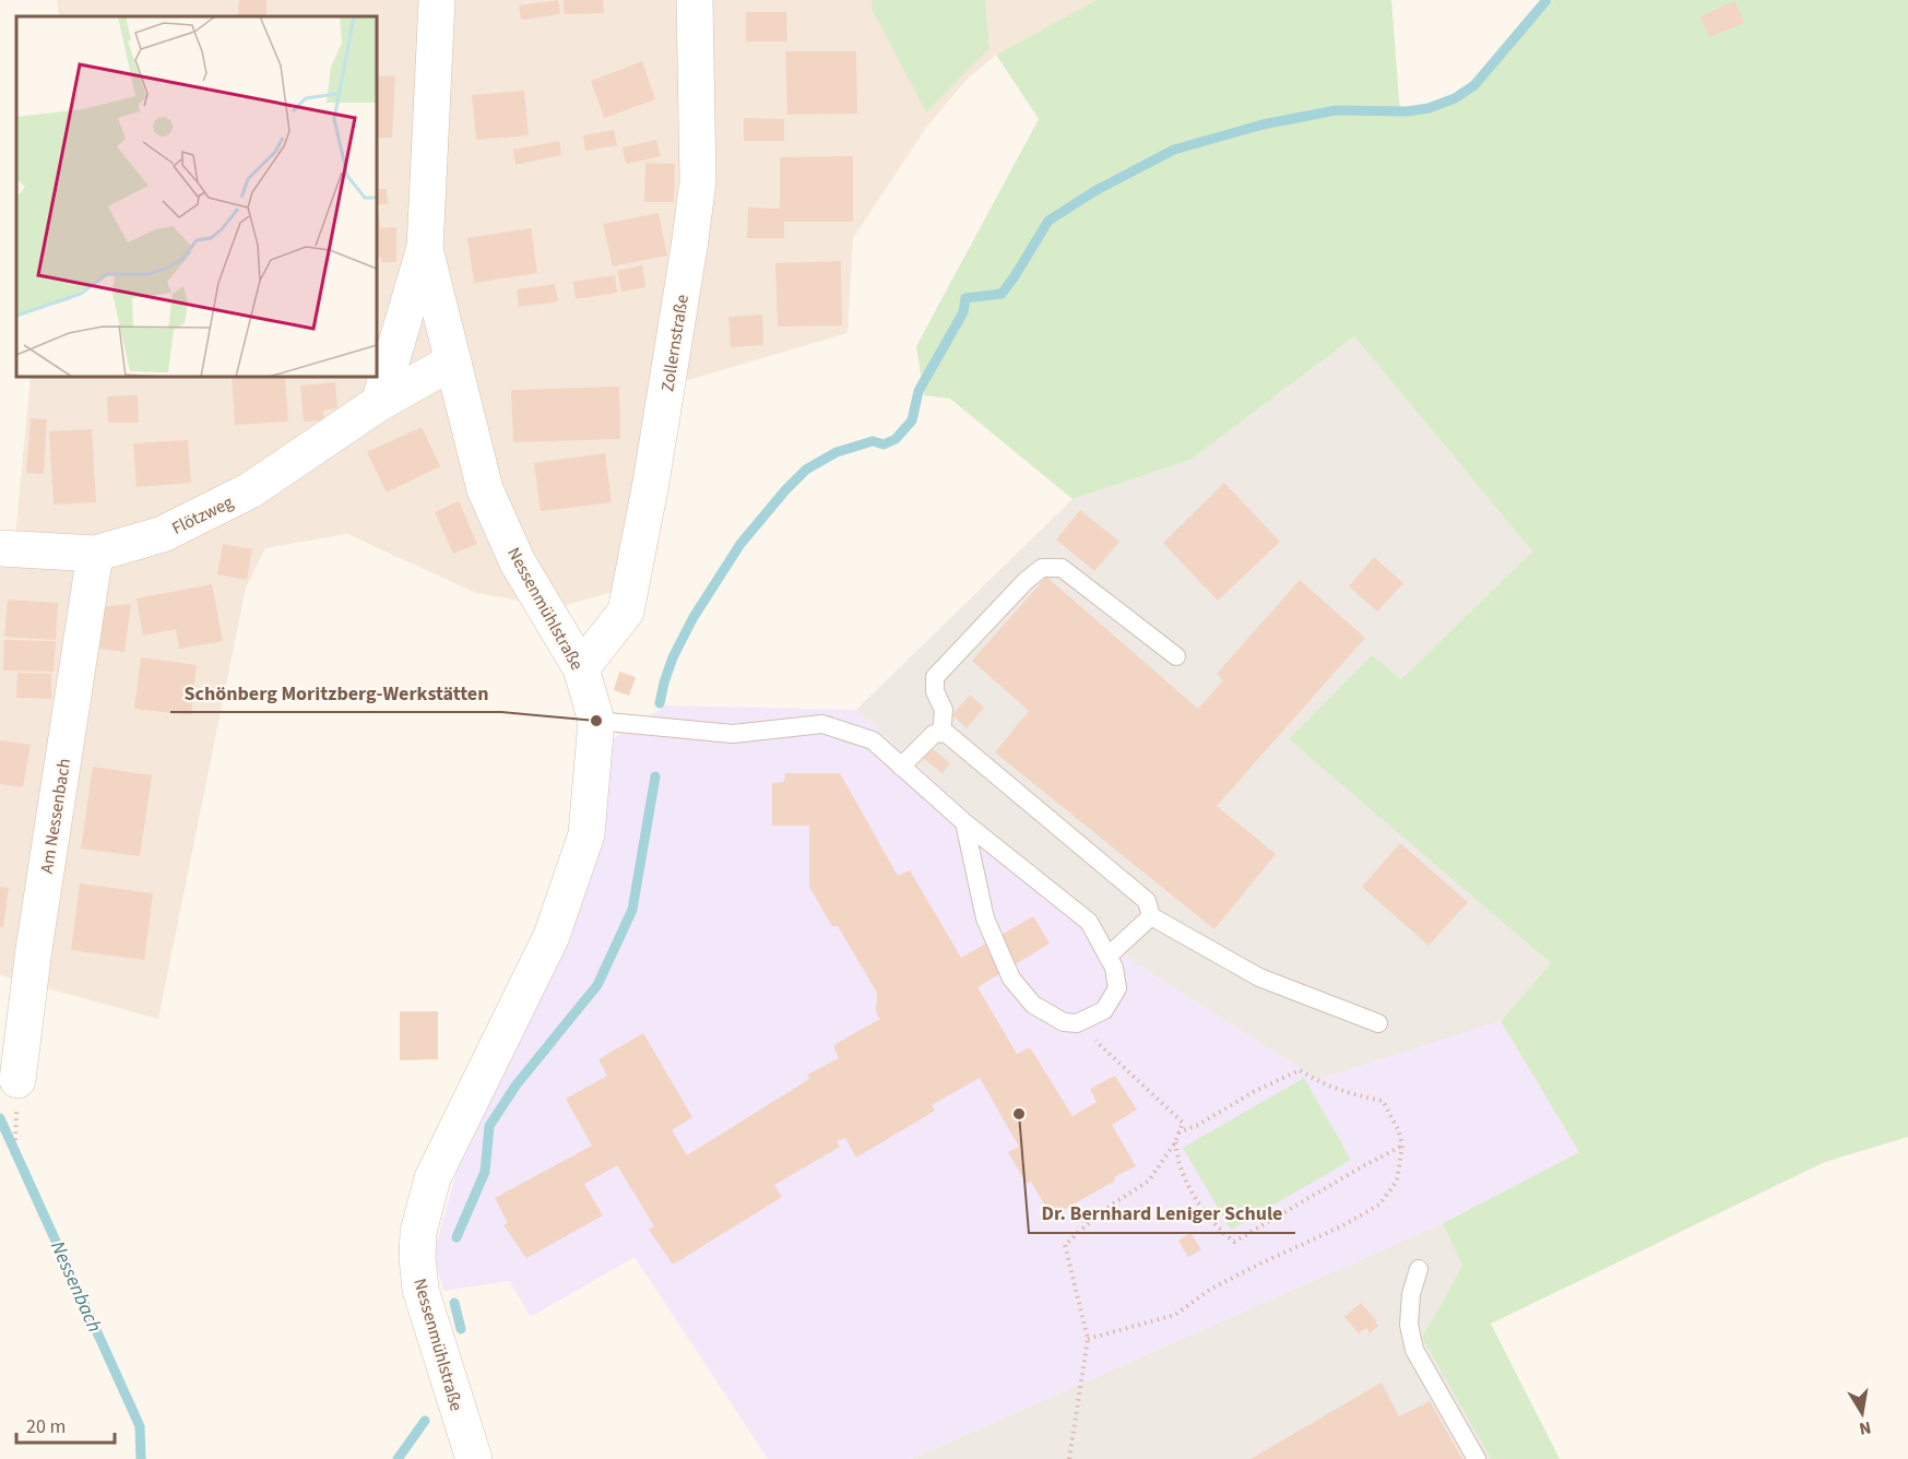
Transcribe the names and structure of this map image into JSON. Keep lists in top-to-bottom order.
{
  "streets": {
    "street": [
      "Zollernstraße",
      "Flötzweg",
      "Nessenmühlstraße",
      "Am Nessenbach"
    ]
  },
  "crossings": [
    ["Zollernstraße", "Nessenmühlstraße"],
    ["Flötzweg", "Nessenmühlstraße"],
    ["Flötzweg", "Am Nessenbach"]
  ],
  "water": ["Nessenbach"],
  "places": ["Schönberg Moritzberg-Werkstätten", "Dr. Bernhard Leniger Schule"],
  "scale_bar": "20 m",
  "north": "bottom"
}
